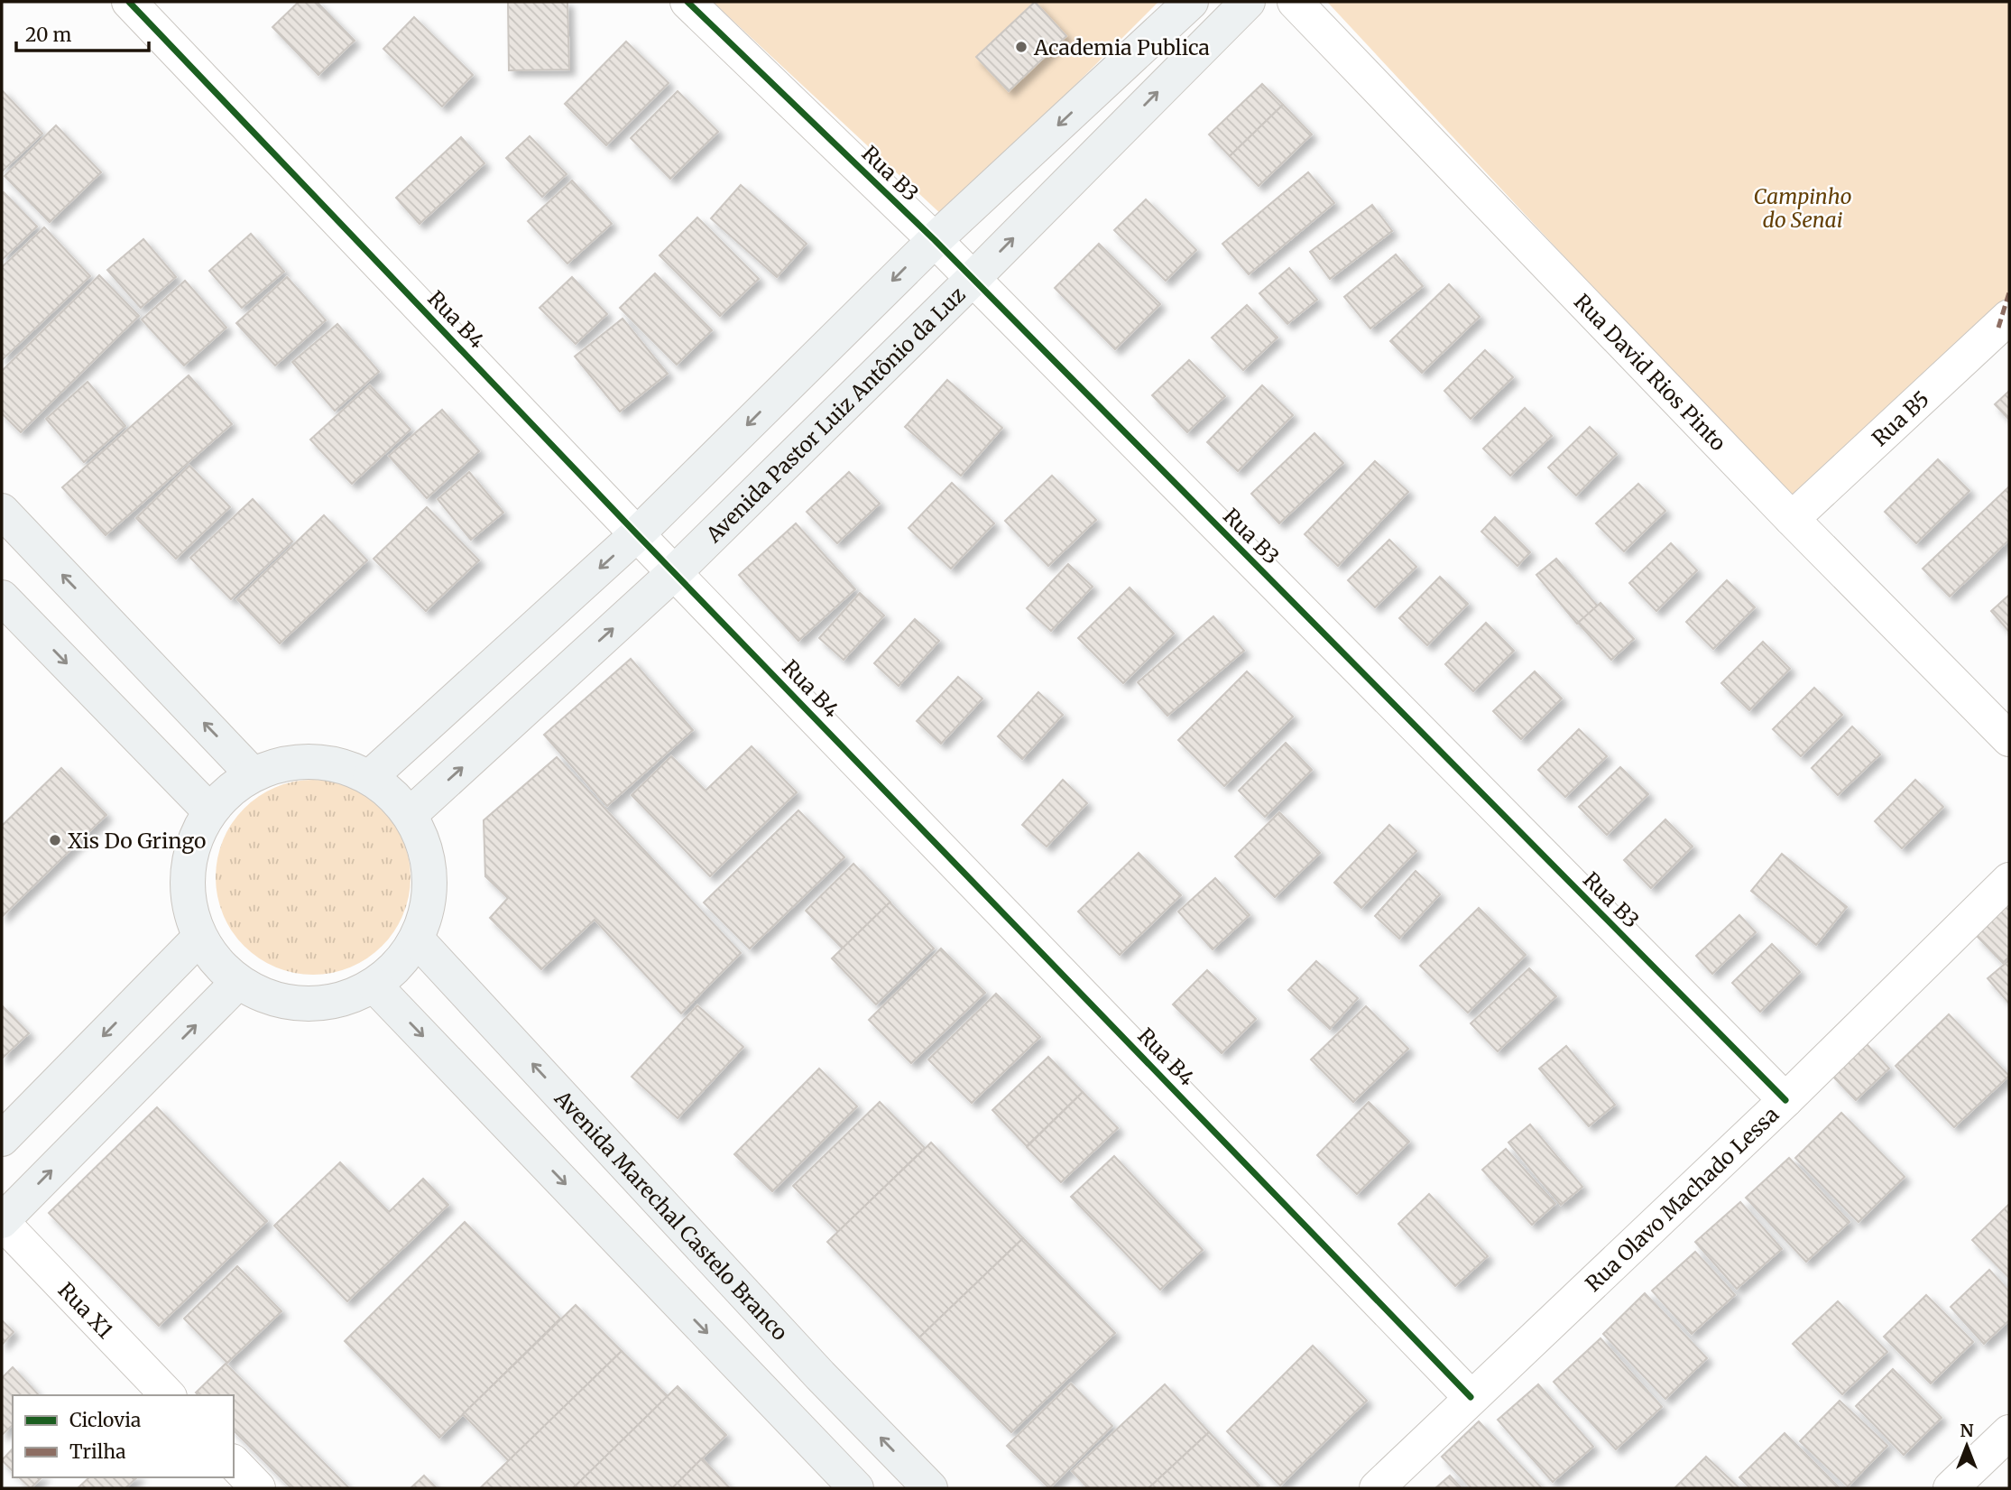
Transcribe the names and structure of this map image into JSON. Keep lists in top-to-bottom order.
{
  "streets": {
    "street": [
      "Rua B3",
      "Rua B4",
      "Rua David Rios Pinto",
      "Avenida Pastor Luiz Antônio da Luz",
      "Rua B5",
      "Rua Olavo Machado Lessa",
      "Avenida Marechal Castelo Branco",
      "Rua X1"
    ]
  },
  "crossings": [
    ["Rua B3", "Avenida Pastor Luiz Antônio da Luz"],
    ["Rua B3", "Rua Olavo Machado Lessa"],
    ["Rua B4", "Avenida Pastor Luiz Antônio da Luz"],
    ["Rua B4", "Rua Olavo Machado Lessa"],
    ["Rua David Rios Pinto", "Rua B5"]
  ],
  "parks": ["Campinho do Senai"],
  "places": ["Academia Publica", "Xis Do Gringo"],
  "legend": ["Ciclovia", "Trilha"],
  "scale_bar": "20 m",
  "north": "top"
}
